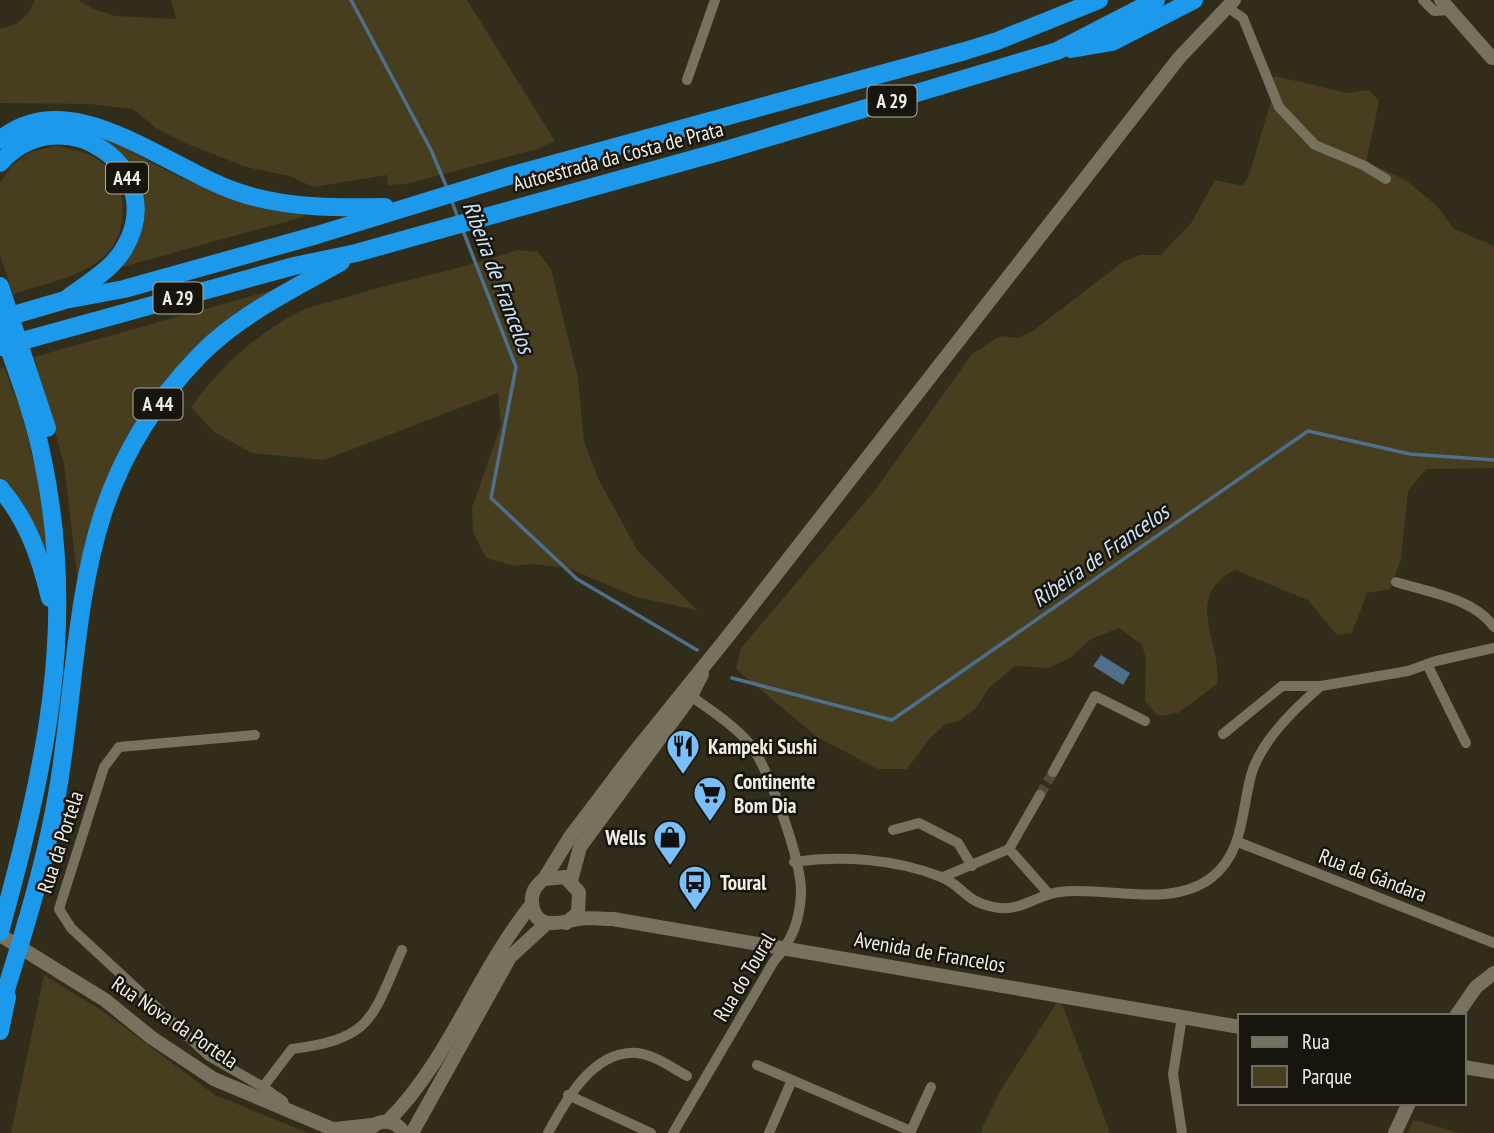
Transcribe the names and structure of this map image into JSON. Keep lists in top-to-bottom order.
{
  "streets": {
    "highway": [
      "A 29",
      "Autoestrada da Costa de Prata",
      "A44",
      "A 44"
    ],
    "main road": ["Avenida de Francelos", "Rua Nova da Portela"],
    "street": ["Rua da Portela", "Rua da Gândara", "Rua do Toural"]
  },
  "crossings": [
    ["A 29", "Autoestrada da Costa de Prata"],
    ["Autoestrada da Costa de Prata", "A44"],
    ["Autoestrada da Costa de Prata", "A 44"],
    ["Rua da Portela", "Rua Nova da Portela"],
    ["Avenida de Francelos", "Rua do Toural"]
  ],
  "water": ["Ribeira de Francelos"],
  "places": {
    "restaurant": ["Kampeki Sushi"],
    "supermarket": ["Continente Bom Dia"],
    "shop": ["Wells"],
    "bus stop": ["Toural"]
  },
  "legend": ["Rua", "Parque"]
}
